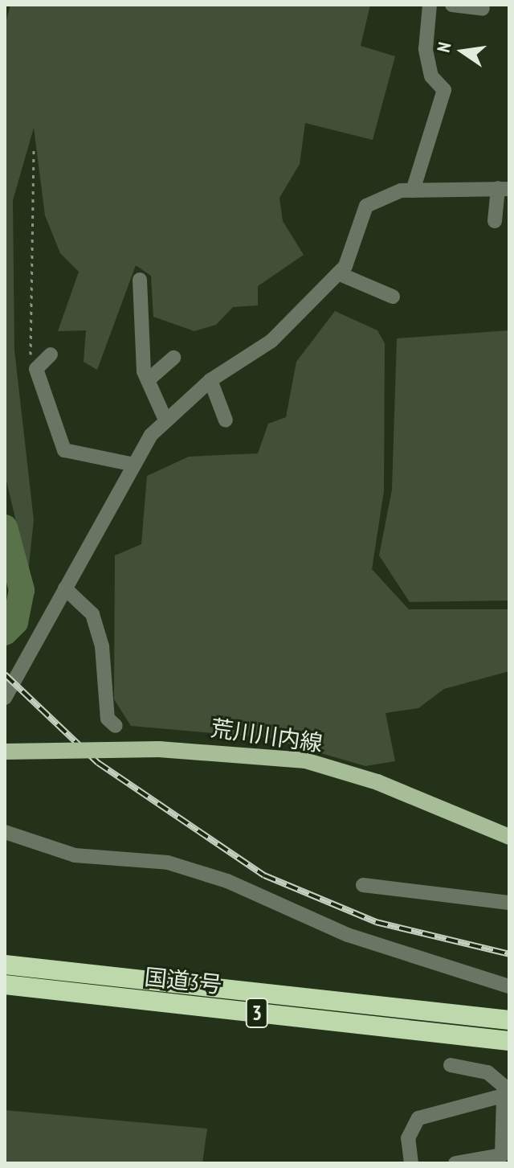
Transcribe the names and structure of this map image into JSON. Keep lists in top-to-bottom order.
{
  "streets": {
    "highway": ["国道3号", "3"],
    "main road": ["荒川川内線"]
  },
  "north": "left"
}
